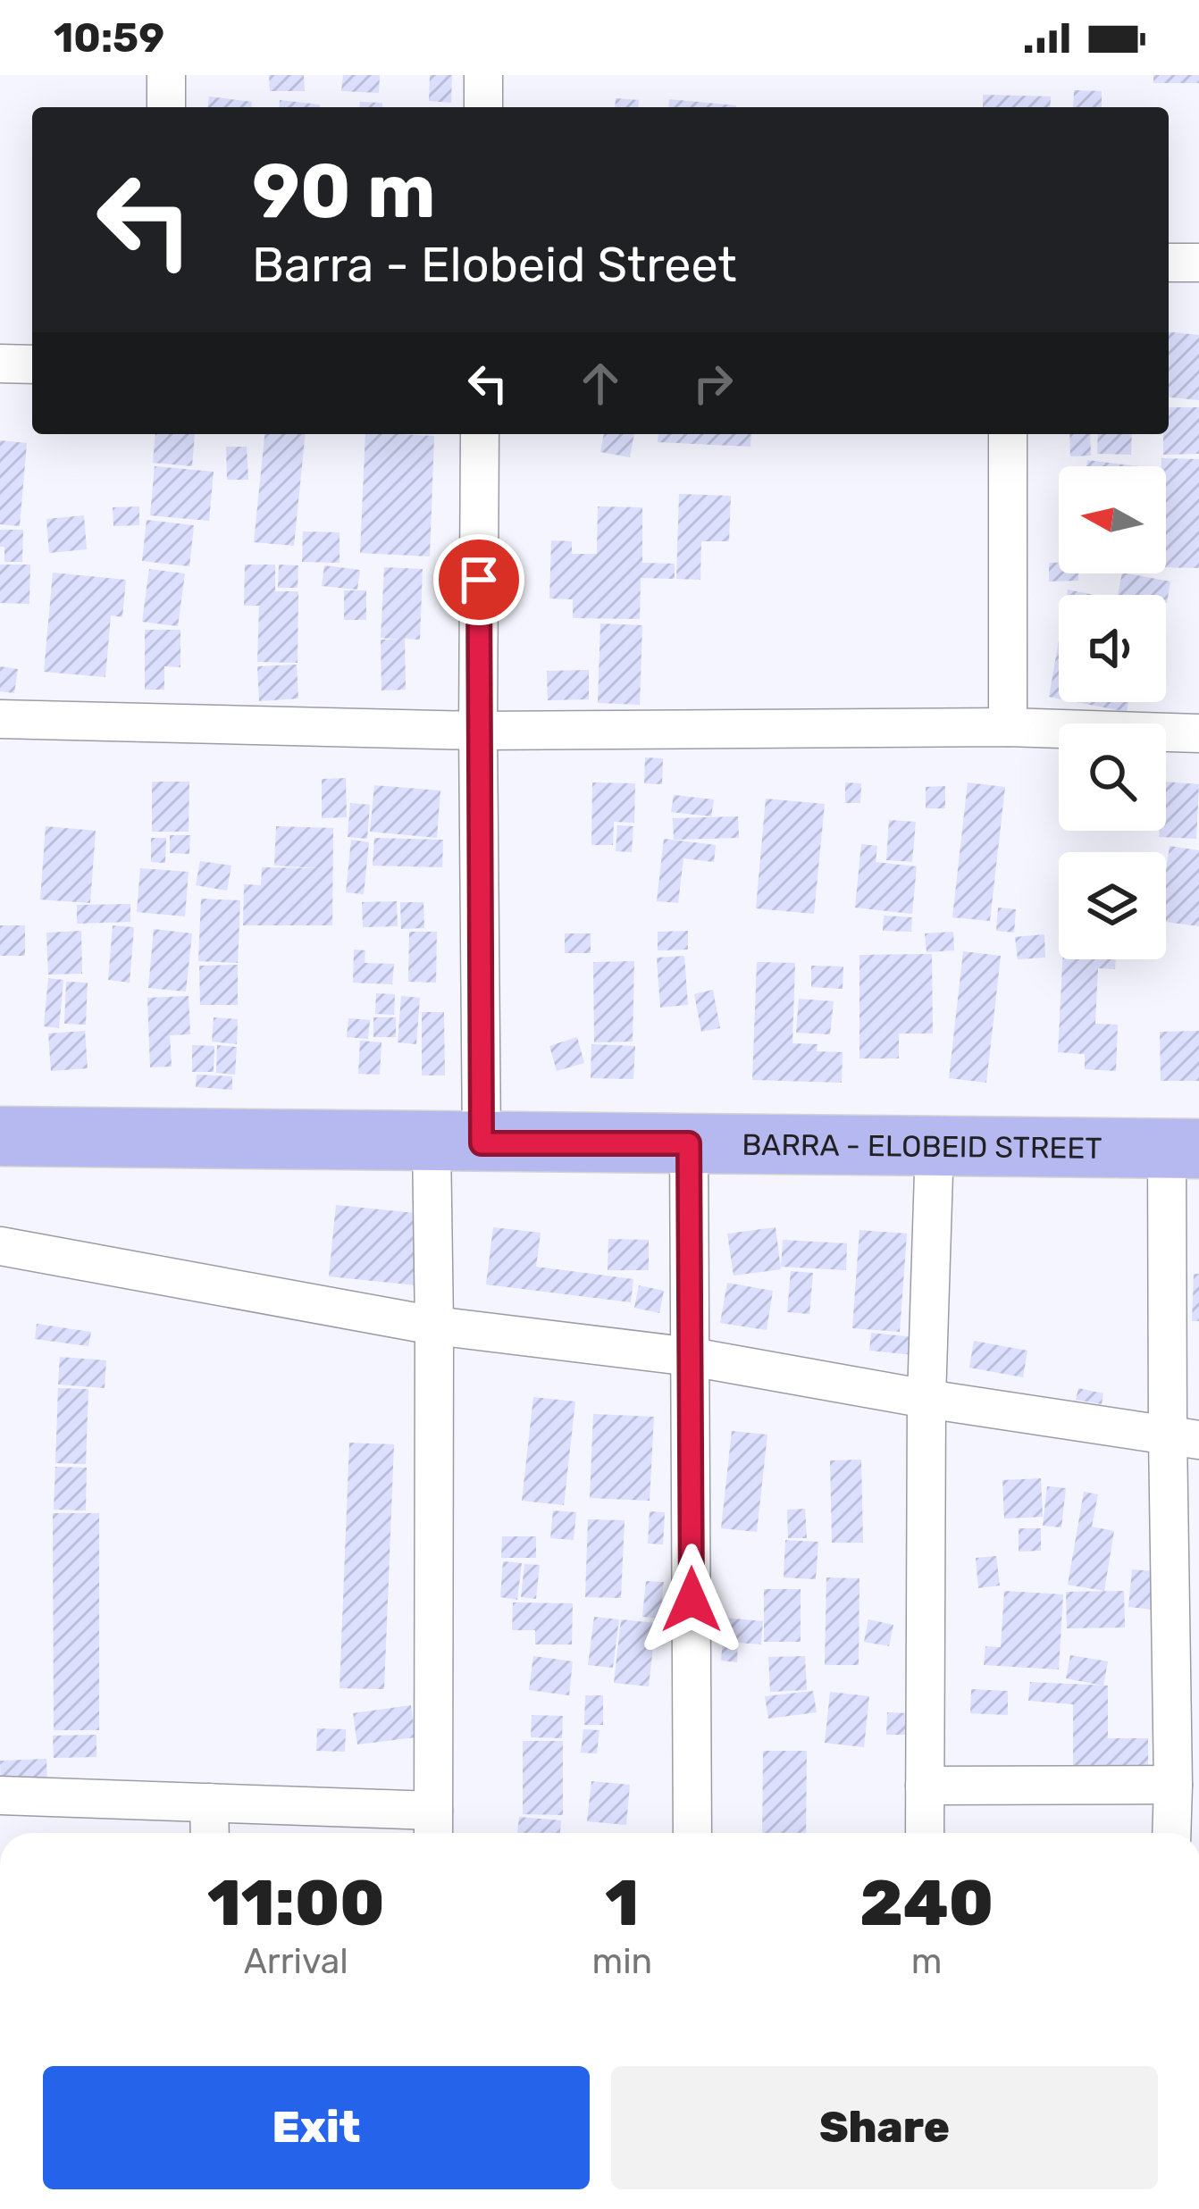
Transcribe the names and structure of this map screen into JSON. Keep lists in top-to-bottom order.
{
  "streets": {
    "main road": ["BARRA - ELOBEID STREET"]
  },
  "north": "left",
  "page": {
    "status": "10:59",
    "turn": ["90 m", "Barra - Elobeid Street"],
    "eta": [
      "11:00",
      "Arrival",
      "1",
      "min",
      "240",
      "m"
    ],
    "buttons": ["Exit", "Share"]
  }
}
